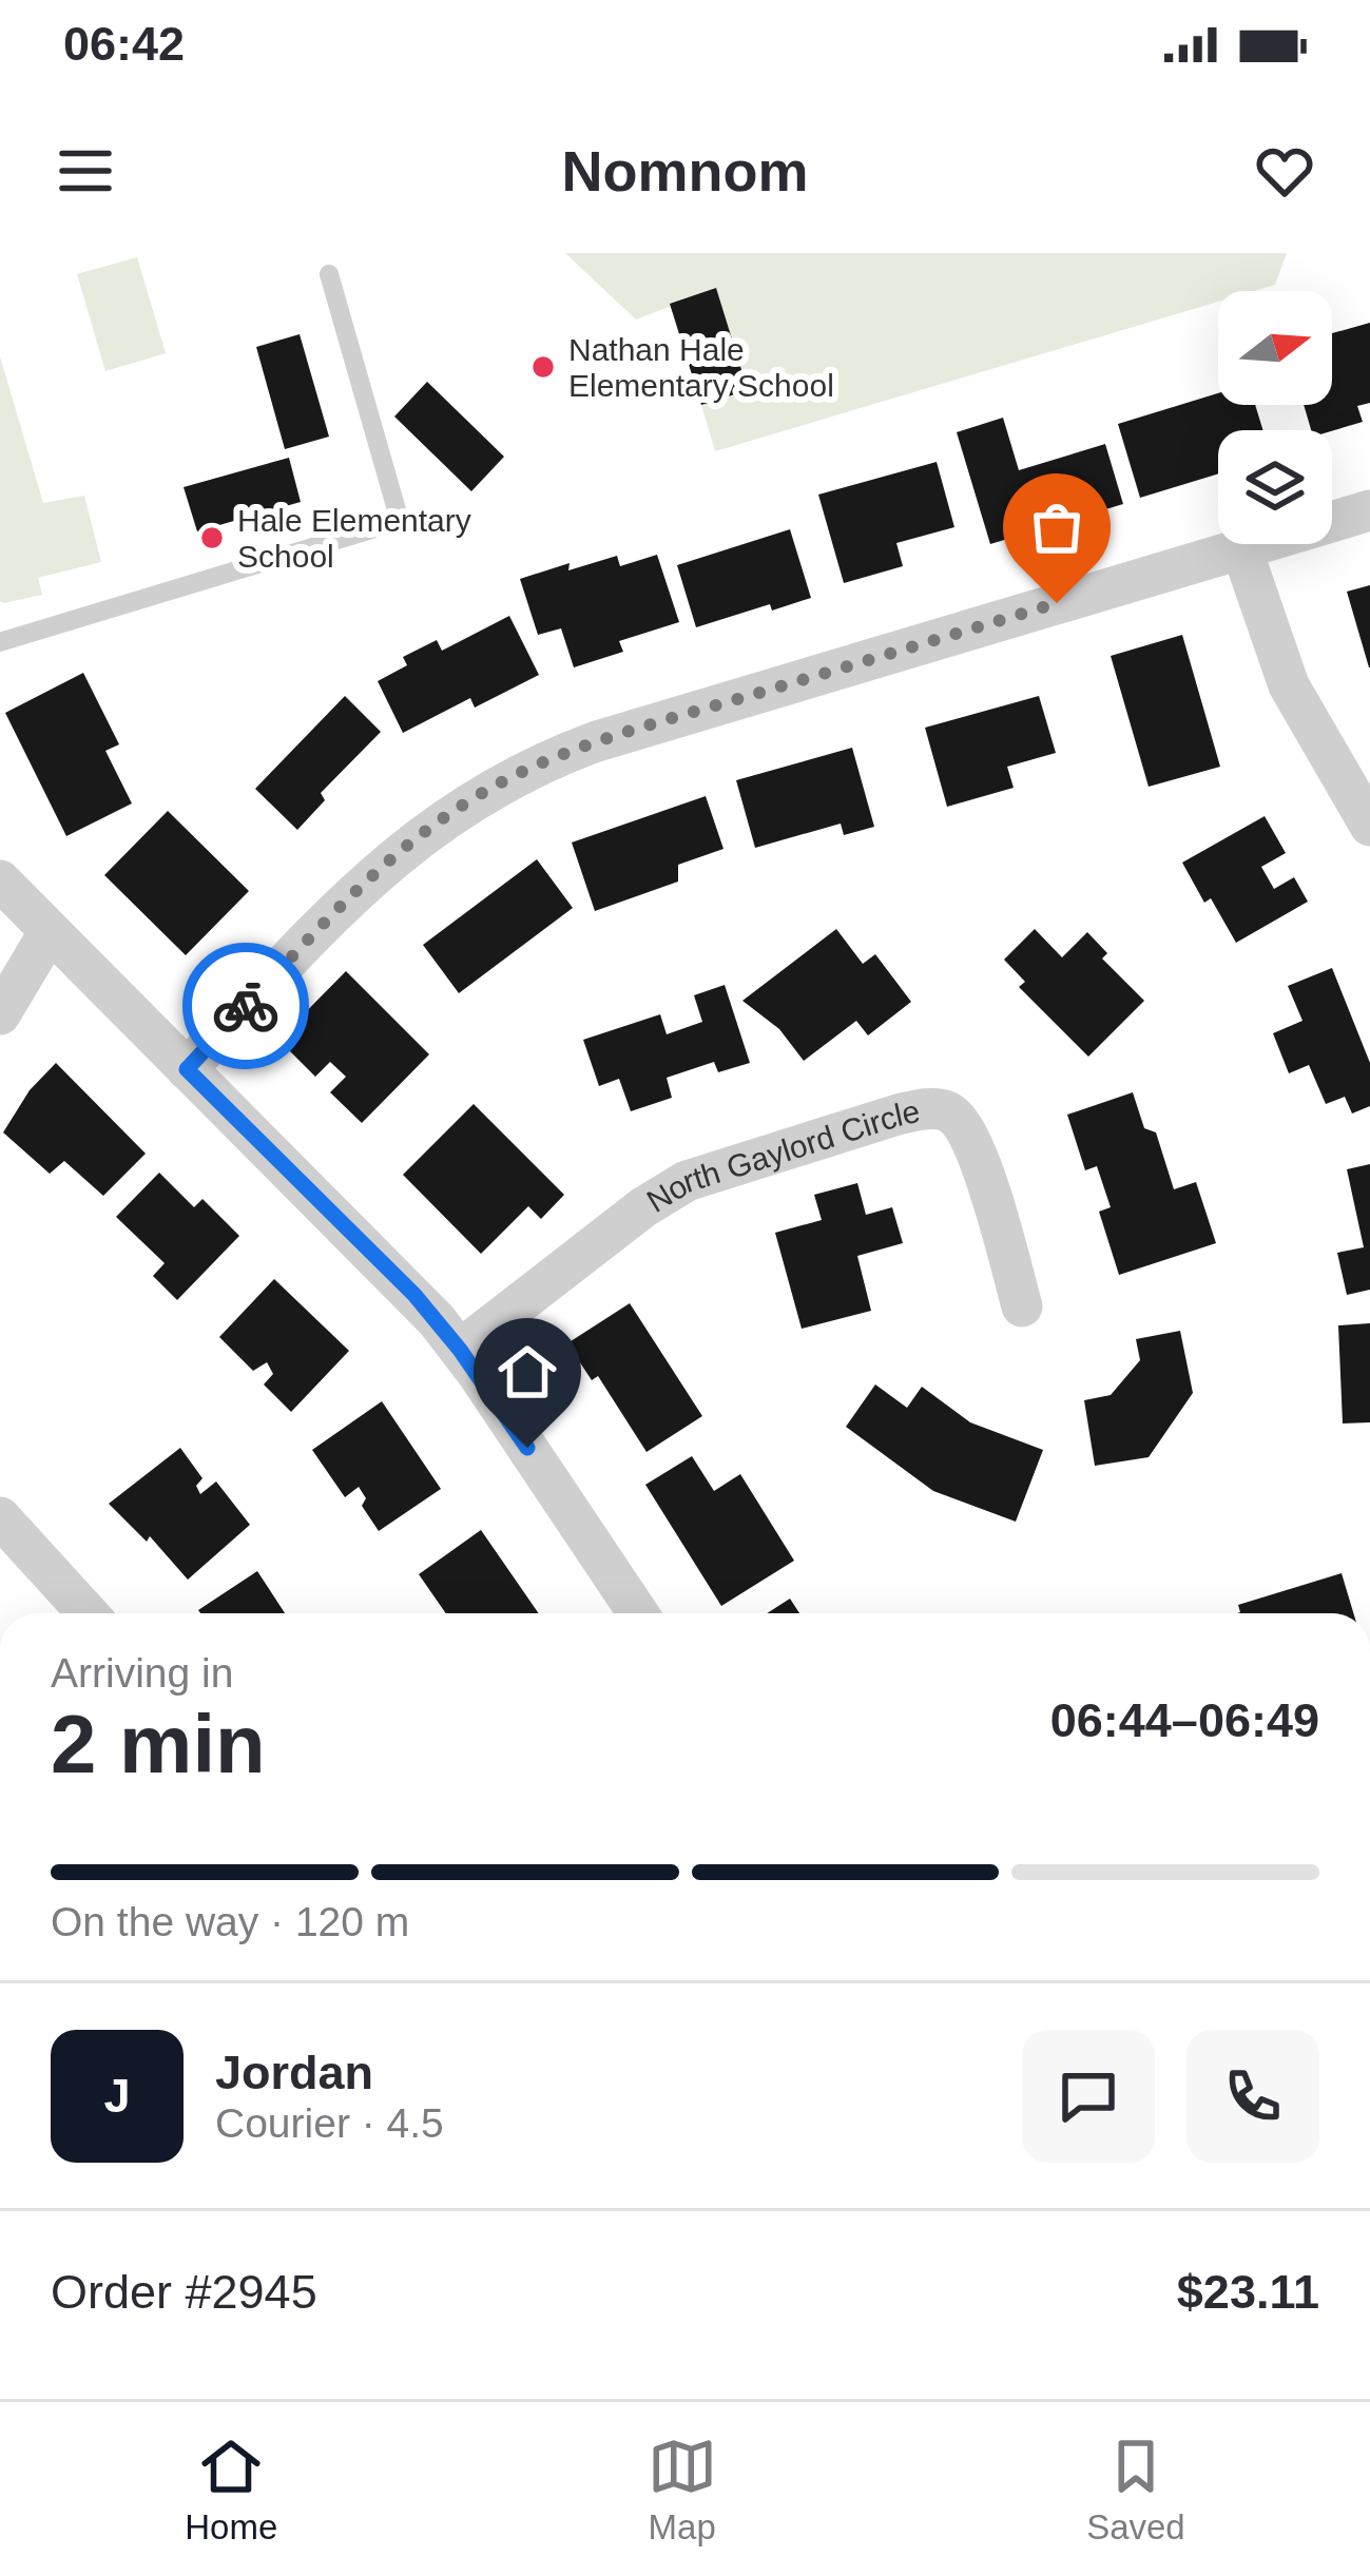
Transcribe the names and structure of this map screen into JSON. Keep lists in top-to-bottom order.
{
  "streets": {
    "street": ["North Gaylord Circle"]
  },
  "places": ["Nathan Hale Elementary School", "Hale Elementary School"],
  "north": "right",
  "page": {
    "status": "06:42",
    "header": "Nomnom",
    "heading": ["2 min", "Arriving in", "06:44–06:49"],
    "panel": [
      "Jordan",
      "Courier · 4.5",
      "Order #2945",
      "$23.11"
    ],
    "bar": "On the way · 120 m",
    "round": "J",
    "tabs": ["Home", "Map", "Saved"]
  }
}
